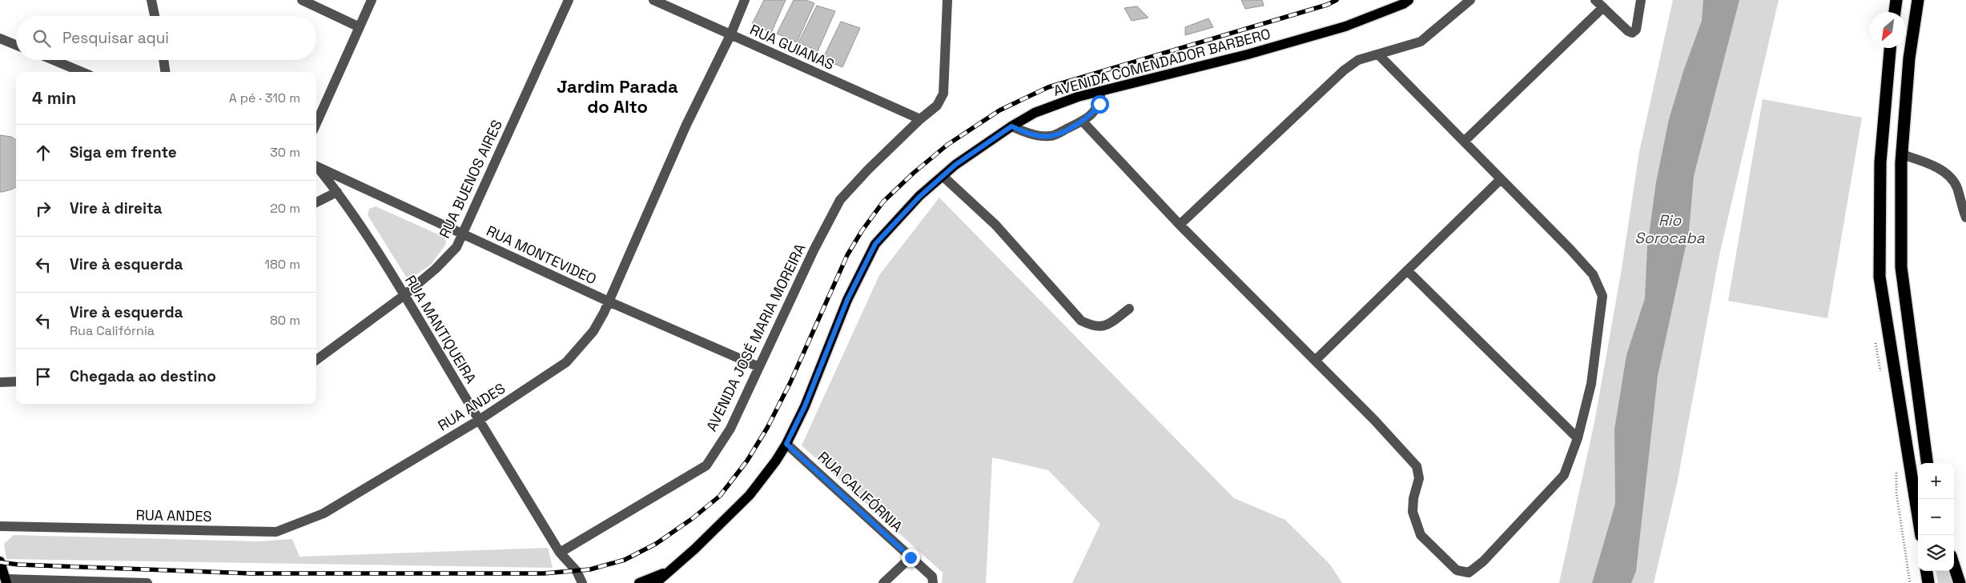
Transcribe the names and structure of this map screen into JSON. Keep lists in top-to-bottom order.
{
  "streets": {
    "main road": ["AVENIDA COMENDADOR BARBERO"],
    "street": [
      "RUA GUIANAS",
      "RUA BUENOS AIRES",
      "RUA MONTEVIDEO",
      "RUA MANTIQUEIRA",
      "AVENIDA JOSÉ MARIA MOREIRA",
      "RUA ANDES",
      "RUA CALIFÓRNIA"
    ]
  },
  "crossings": [
    ["RUA GUIANAS", "AVENIDA JOSÉ MARIA MOREIRA"],
    ["RUA GUIANAS", "RUA ANDES"],
    ["AVENIDA COMENDADOR BARBERO", "RUA CALIFÓRNIA"],
    ["RUA BUENOS AIRES", "RUA MONTEVIDEO"],
    ["RUA BUENOS AIRES", "RUA MANTIQUEIRA"],
    ["RUA MONTEVIDEO", "AVENIDA JOSÉ MARIA MOREIRA"],
    ["RUA MONTEVIDEO", "RUA ANDES"],
    ["RUA MANTIQUEIRA", "AVENIDA JOSÉ MARIA MOREIRA"],
    ["RUA MANTIQUEIRA", "RUA ANDES"]
  ],
  "districts": ["Jardim Parada do Alto"],
  "water": ["Rio Sorocaba"],
  "north": "bottom left",
  "page": {
    "search": "Pesquisar aqui",
    "heading": ["4 min", "A pé · 310 m"],
    "list": [
      ["Siga em frente", "30 m"],
      ["Vire à direita", "20 m"],
      ["Vire à esquerda", "180 m"],
      ["Vire à esquerda", "Rua Califórnia", "80 m"],
      "Chegada ao destino"
    ],
    "map_buttons": ["+", "−"]
  }
}
